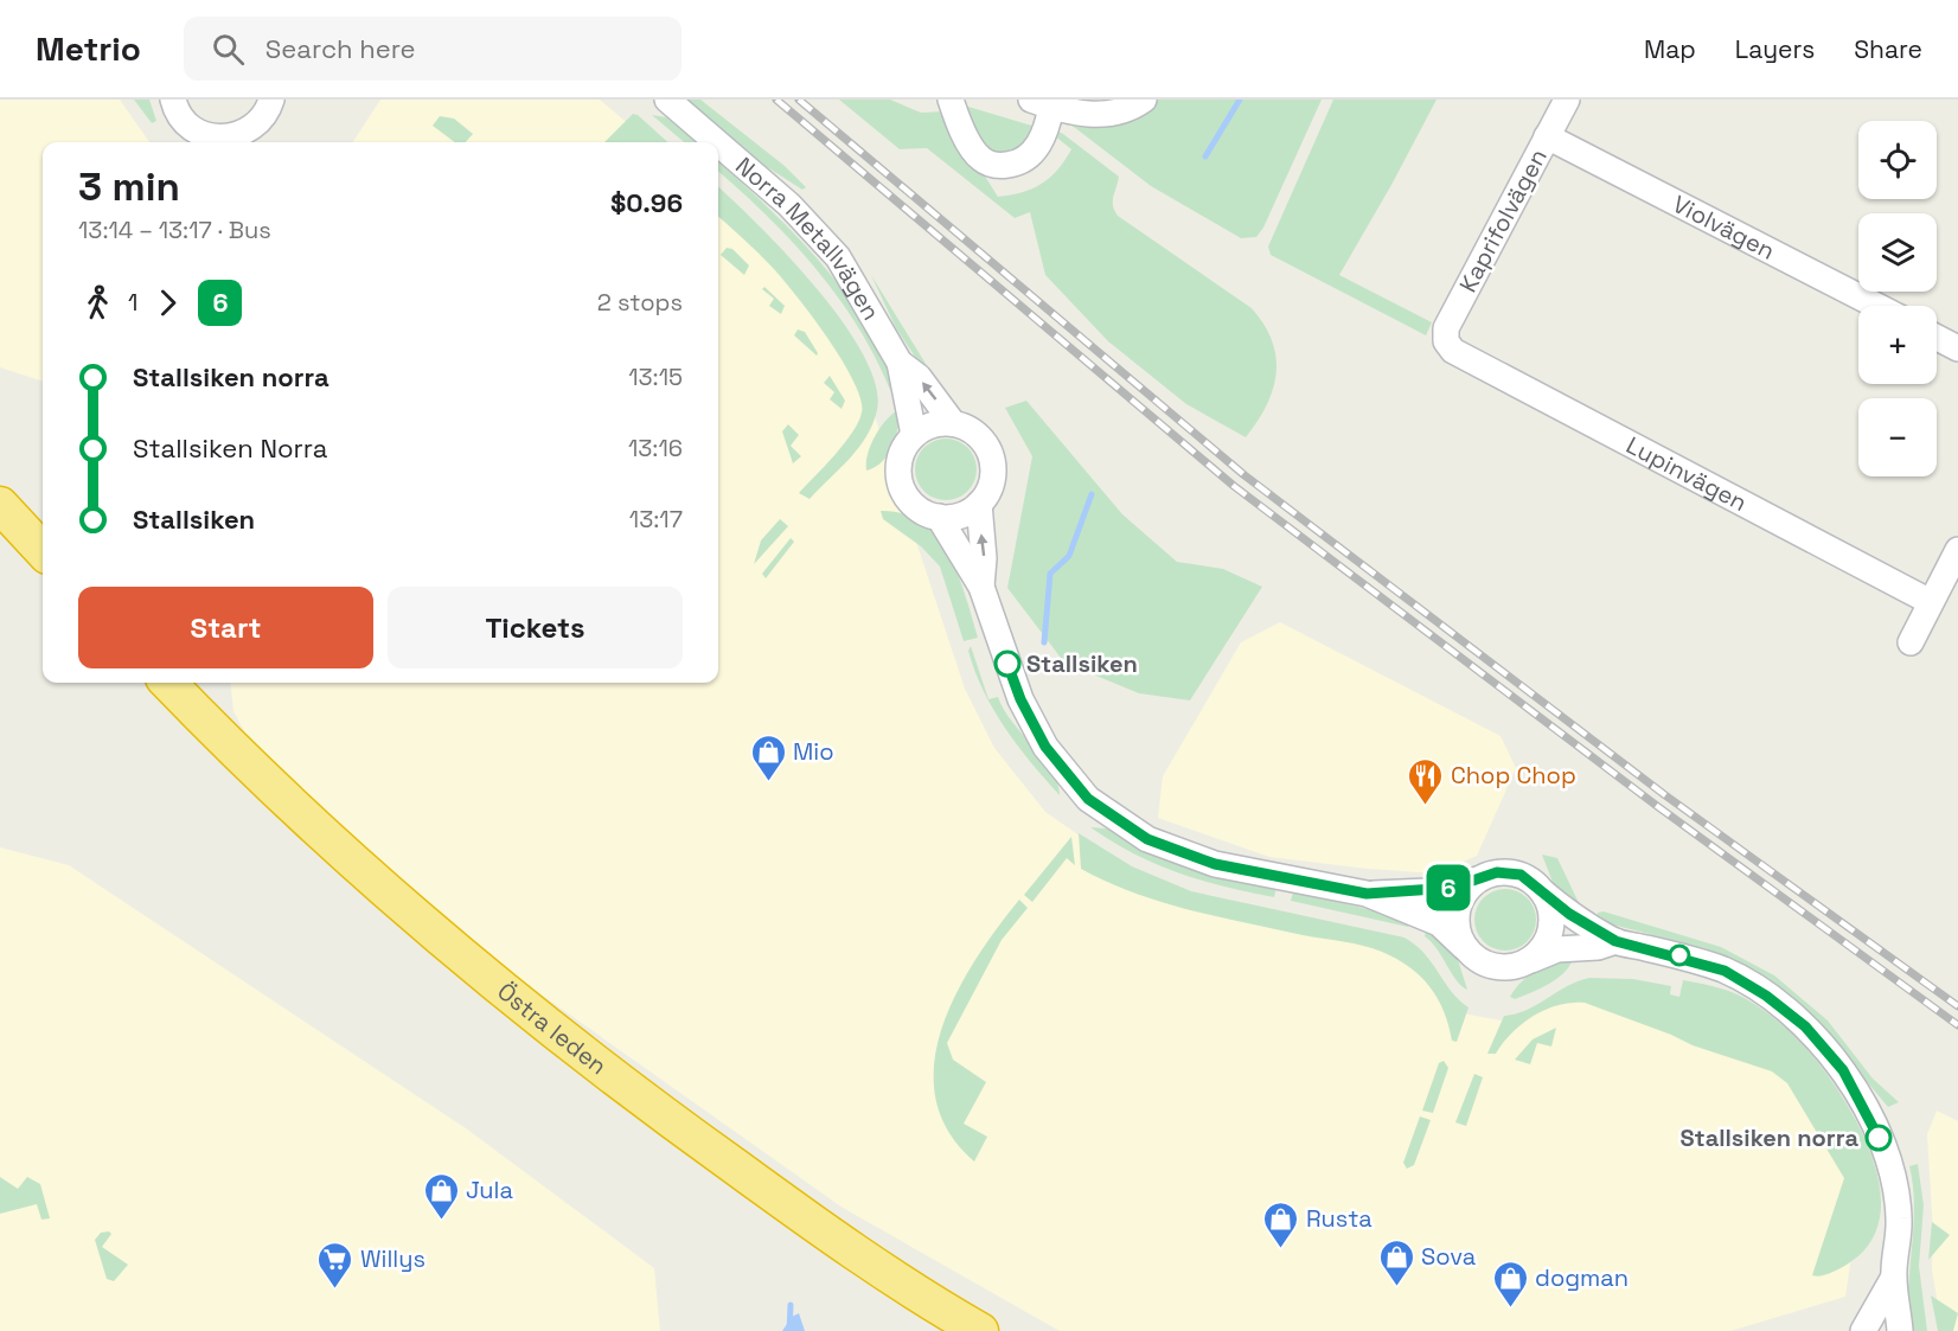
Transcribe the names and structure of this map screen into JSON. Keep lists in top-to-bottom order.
{
  "streets": {
    "highway": ["Östra leden"],
    "street": [
      "Kaprifolvägen",
      "Violvägen",
      "Norra Metallvägen",
      "Lupinvägen"
    ]
  },
  "crossings": [
    ["Kaprifolvägen", "Violvägen"],
    ["Kaprifolvägen", "Lupinvägen"]
  ],
  "places": {
    "other": ["Stallsiken", "Stallsiken norra"],
    "shop": [
      "Mio",
      "Jula",
      "Rusta",
      "Sova",
      "dogman"
    ],
    "restaurant": ["Chop Chop"],
    "supermarket": ["Willys"]
  },
  "lines": ["bus line 6"],
  "page": {
    "header": "Metrio",
    "search": "Search here",
    "nav": ["Map", "Layers", "Share"],
    "on_map": "6",
    "map_buttons": ["+", "−"],
    "heading": ["3 min", "13:14 – 13:17 · Bus", "$0.96"],
    "legs": ["1", "6", "2 stops"],
    "list": [
      {
        "name": "Stallsiken norra",
        "value": "13:15"
      },
      {
        "name": "Stallsiken Norra",
        "value": "13:16"
      },
      {
        "name": "Stallsiken",
        "value": "13:17"
      }
    ],
    "buttons": ["Start", "Tickets"]
  }
}
